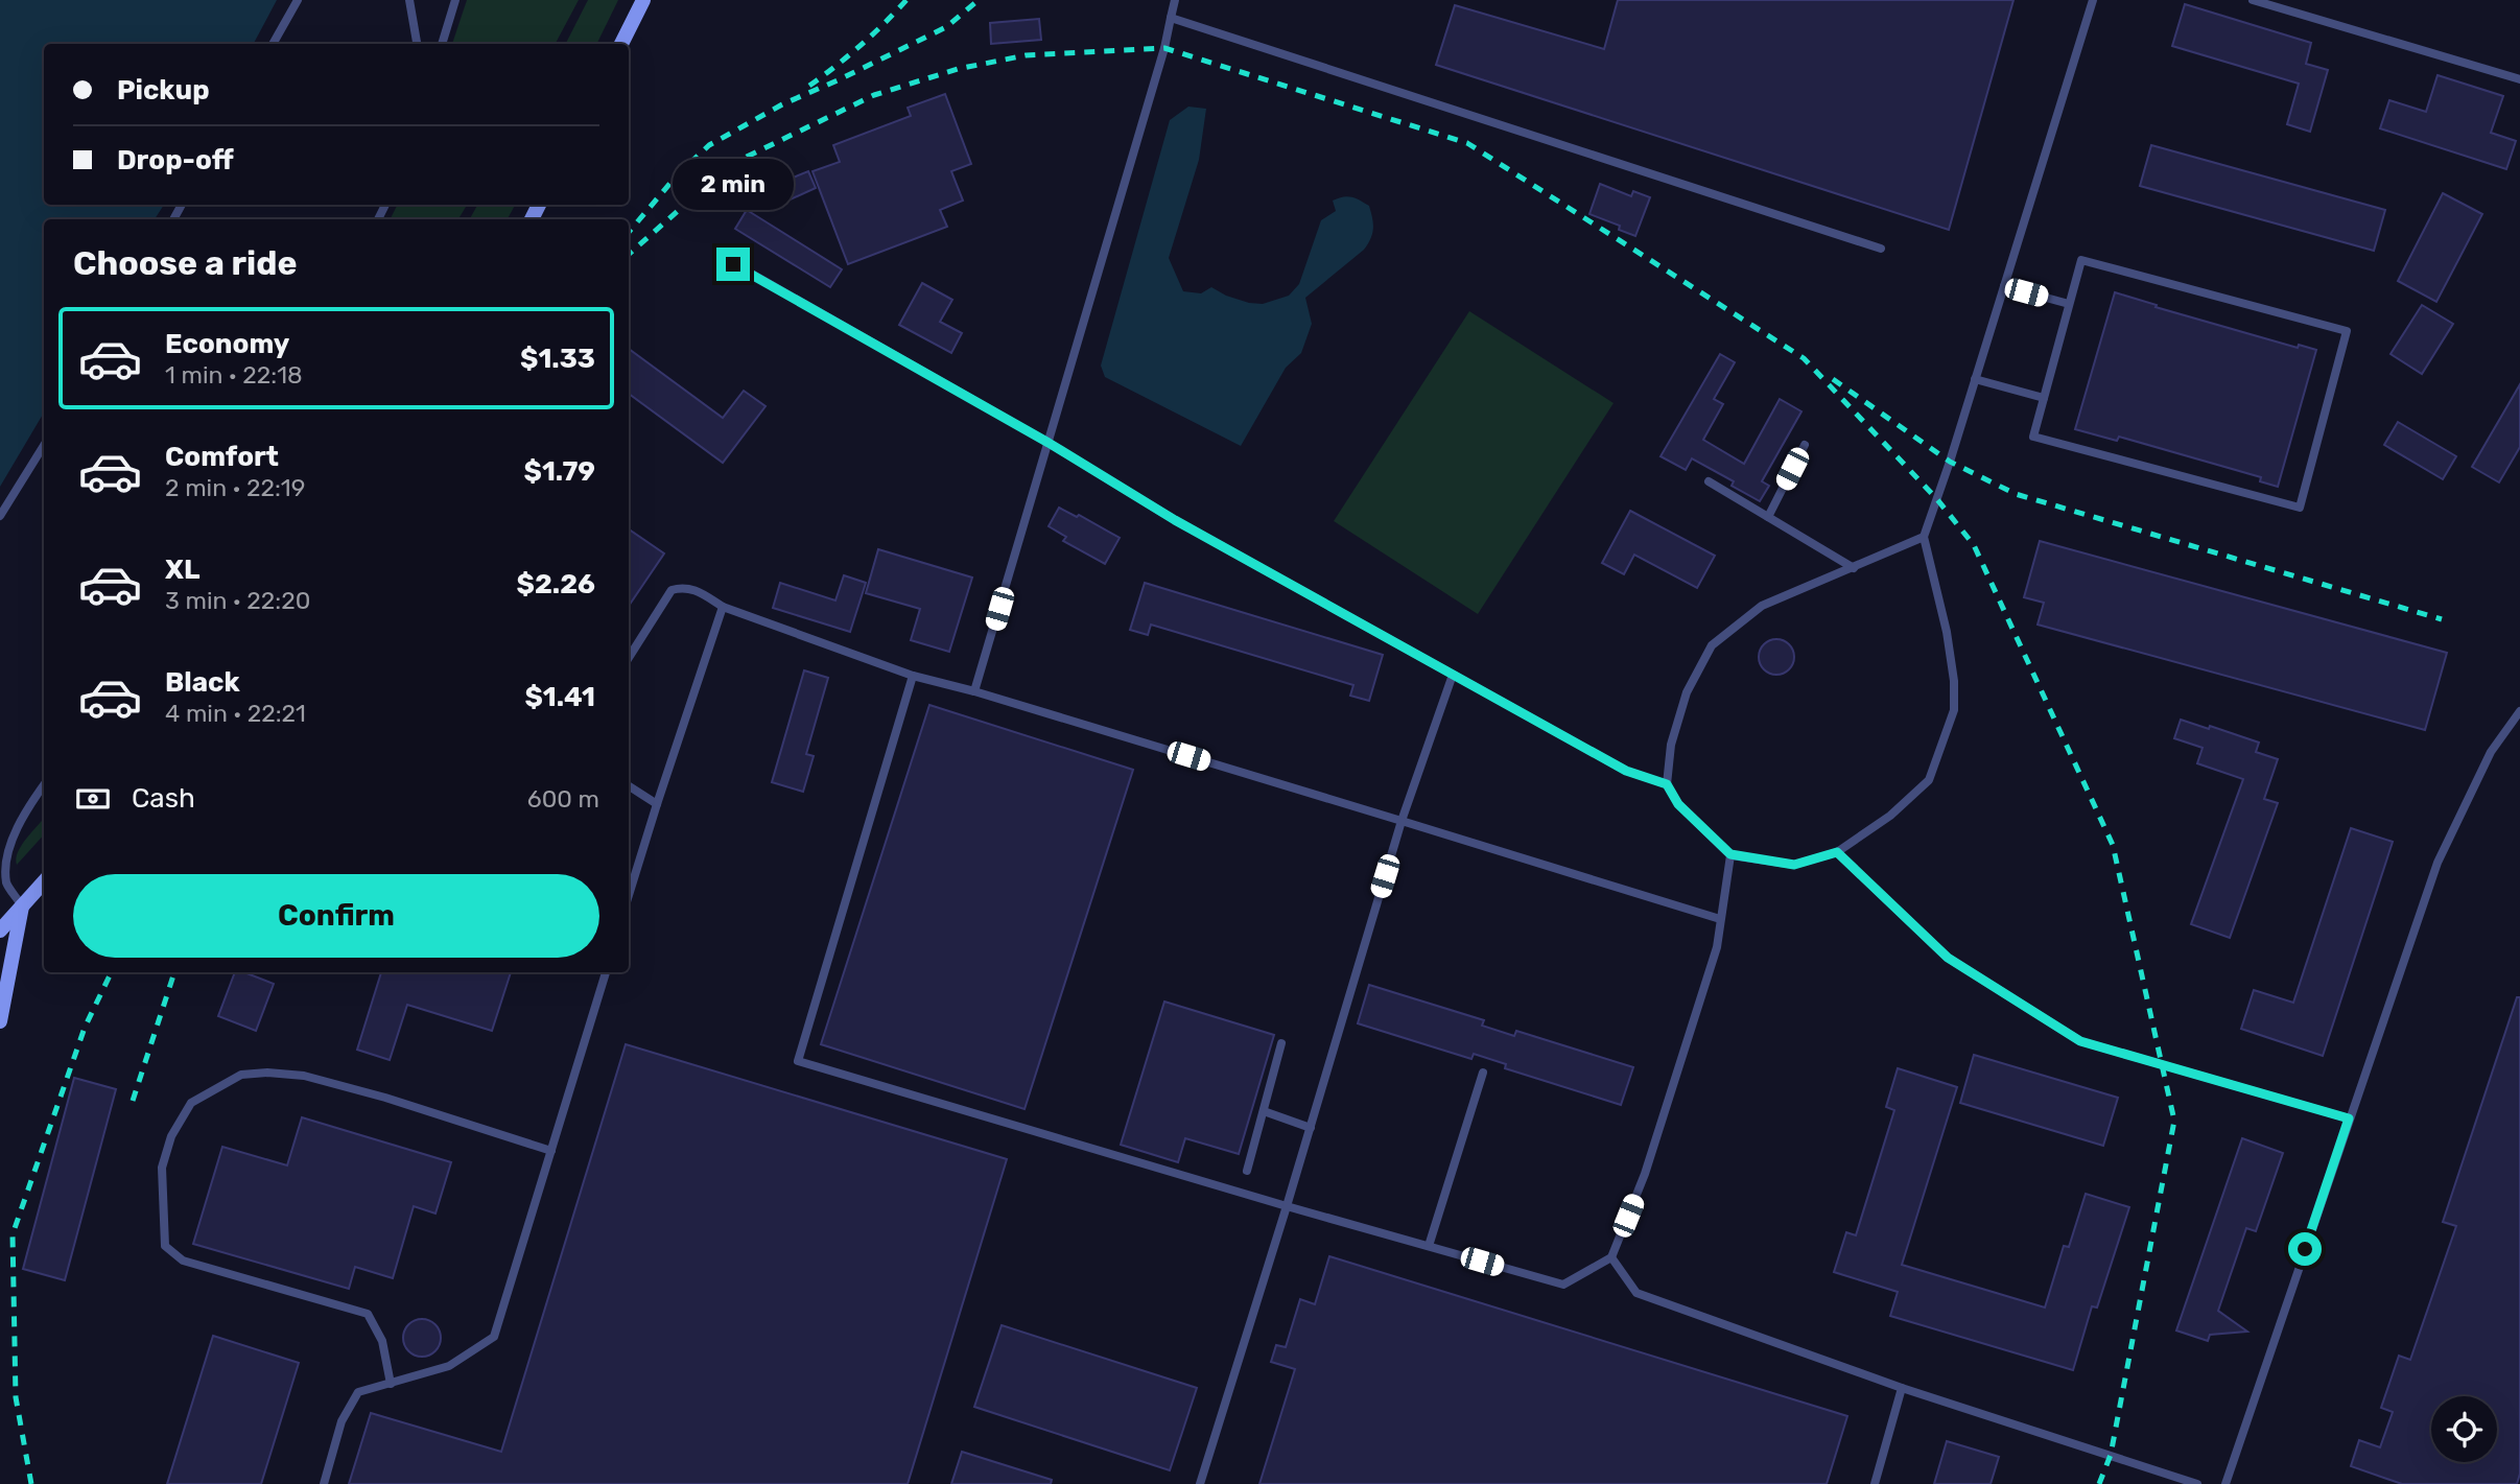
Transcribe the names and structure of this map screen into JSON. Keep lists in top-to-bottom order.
{
  "page": {
    "banner": ["Pickup", "Drop-off"],
    "bubble": "2 min",
    "heading": "Choose a ride",
    "list": [
      {
        "name": "Economy",
        "note": "1 min · 22:18",
        "value": "$1.33"
      },
      {
        "name": "Comfort",
        "note": "2 min · 22:19",
        "value": "$1.79"
      },
      {
        "name": "XL",
        "note": "3 min · 22:20",
        "value": "$2.26"
      },
      {
        "name": "Black",
        "note": "4 min · 22:21",
        "value": "$1.41"
      }
    ],
    "pay": ["Cash", "600 m"],
    "buttons": "Confirm"
  }
}
